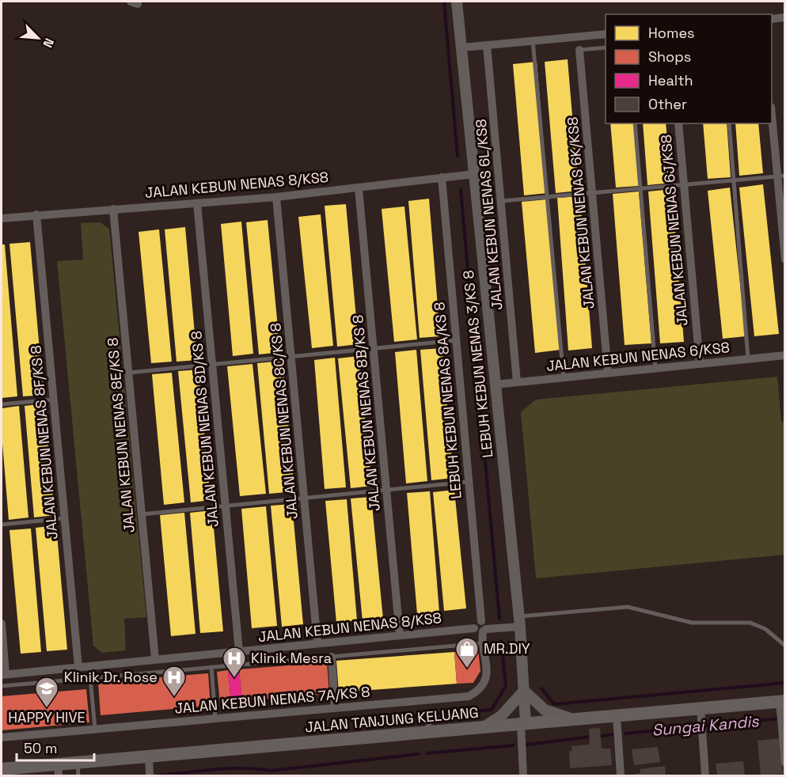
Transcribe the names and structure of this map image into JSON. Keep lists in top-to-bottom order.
{
  "streets": {
    "main road": ["JALAN TANJUNG KELUANG"],
    "street": [
      "JALAN KEBUN NENAS 8/KS8",
      "JALAN KEBUN NENAS 6K/KS8",
      "JALAN KEBUN NENAS 6L/KS8",
      "JALAN KEBUN NENAS 6J/KS8",
      "JALAN KEBUN NENAS 6/KS8",
      "LEBUH KEBUN NENAS 3/KS 8",
      "LEBUH KEBUN NENAS 8A/KS 8",
      "JALAN KEBUN NENAS 8B/KS 8",
      "JALAN KEBUN NENAS 8C/KS 8",
      "JALAN KEBUN NENAS 8D/KS 8",
      "JALAN KEBUN NENAS 8E/KS 8",
      "JALAN KEBUN NENAS 8F/KS 8",
      "JALAN KEBUN NENAS 7A/KS 8"
    ]
  },
  "crossings": [
    ["JALAN KEBUN NENAS 8/KS8", "LEBUH KEBUN NENAS 3/KS 8"],
    ["JALAN KEBUN NENAS 8/KS8", "LEBUH KEBUN NENAS 8A/KS 8"],
    ["JALAN KEBUN NENAS 8/KS8", "JALAN KEBUN NENAS 8B/KS 8"],
    ["JALAN KEBUN NENAS 8/KS8", "JALAN KEBUN NENAS 8C/KS 8"],
    ["JALAN KEBUN NENAS 8/KS8", "JALAN KEBUN NENAS 8D/KS 8"],
    ["JALAN KEBUN NENAS 8/KS8", "JALAN KEBUN NENAS 8E/KS 8"],
    ["JALAN KEBUN NENAS 8/KS8", "JALAN KEBUN NENAS 8F/KS 8"],
    ["JALAN KEBUN NENAS 6K/KS8", "JALAN KEBUN NENAS 6/KS8"],
    ["JALAN KEBUN NENAS 6L/KS8", "JALAN KEBUN NENAS 6/KS8"],
    ["JALAN KEBUN NENAS 6J/KS8", "JALAN KEBUN NENAS 6/KS8"],
    ["JALAN KEBUN NENAS 6/KS8", "LEBUH KEBUN NENAS 3/KS 8"],
    ["LEBUH KEBUN NENAS 3/KS 8", "JALAN TANJUNG KELUANG"],
    ["LEBUH KEBUN NENAS 8A/KS 8", "JALAN KEBUN NENAS 7A/KS 8"]
  ],
  "water": ["Sungai Kandis"],
  "places": {
    "shop": ["MR.DIY"],
    "hospital": ["Klinik Mesra", "Klinik Dr. Rose"],
    "school or university": ["HAPPY HIVE"]
  },
  "legend": [
    "Homes",
    "Shops",
    "Health",
    "Other"
  ],
  "scale_bar": "50 m",
  "north": "bottom right"
}
